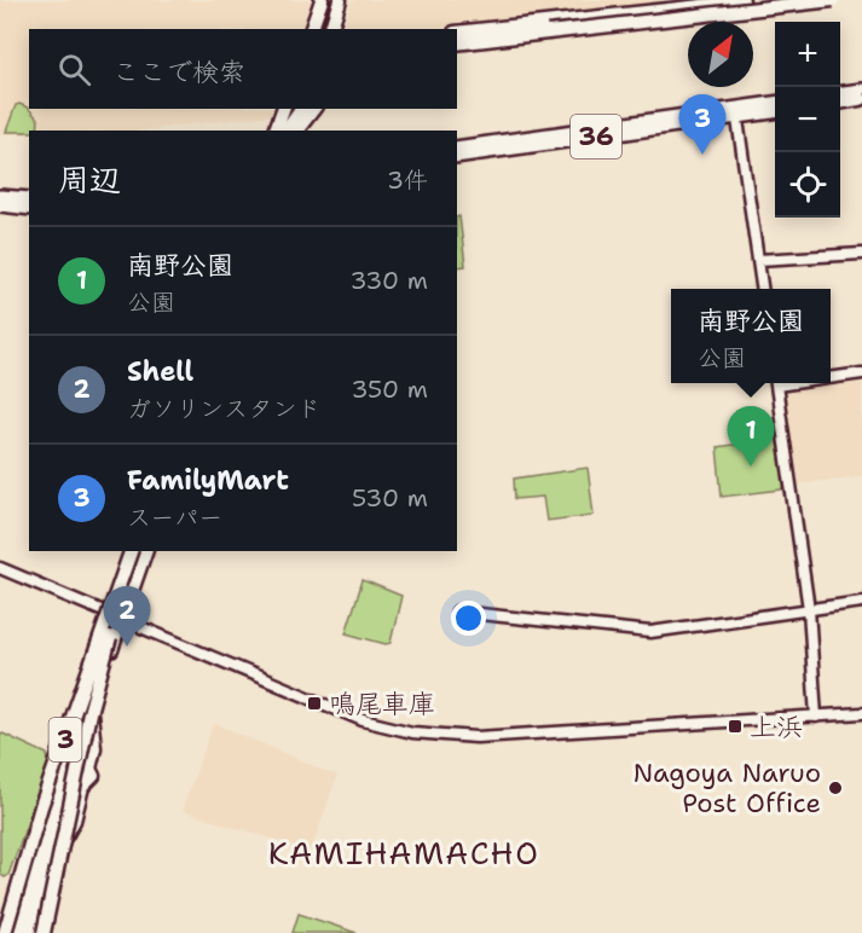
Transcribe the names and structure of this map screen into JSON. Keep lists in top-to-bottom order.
{
  "streets": {
    "highway": ["3"],
    "main road": ["36"]
  },
  "districts": ["KAMIHAMACHO"],
  "places": {
    "transit": ["鳴尾車庫", "上浜"],
    "other": ["Nagoya Naruo Post Office"]
  },
  "north": "top right",
  "page": {
    "map_buttons": ["+", "−"],
    "search": "ここで検索",
    "pins": ["3", "1", "2"],
    "heading": ["周辺", "3件"],
    "list": [
      {
        "mark": "1",
        "name": "南野公園",
        "note": "公園",
        "value": "330 m"
      },
      {
        "mark": "2",
        "name": "Shell",
        "note": "ガソリンスタンド",
        "value": "350 m"
      },
      {
        "mark": "3",
        "name": "FamilyMart",
        "note": "スーパー",
        "value": "530 m"
      }
    ],
    "popup": ["南野公園", "公園"]
  }
}
